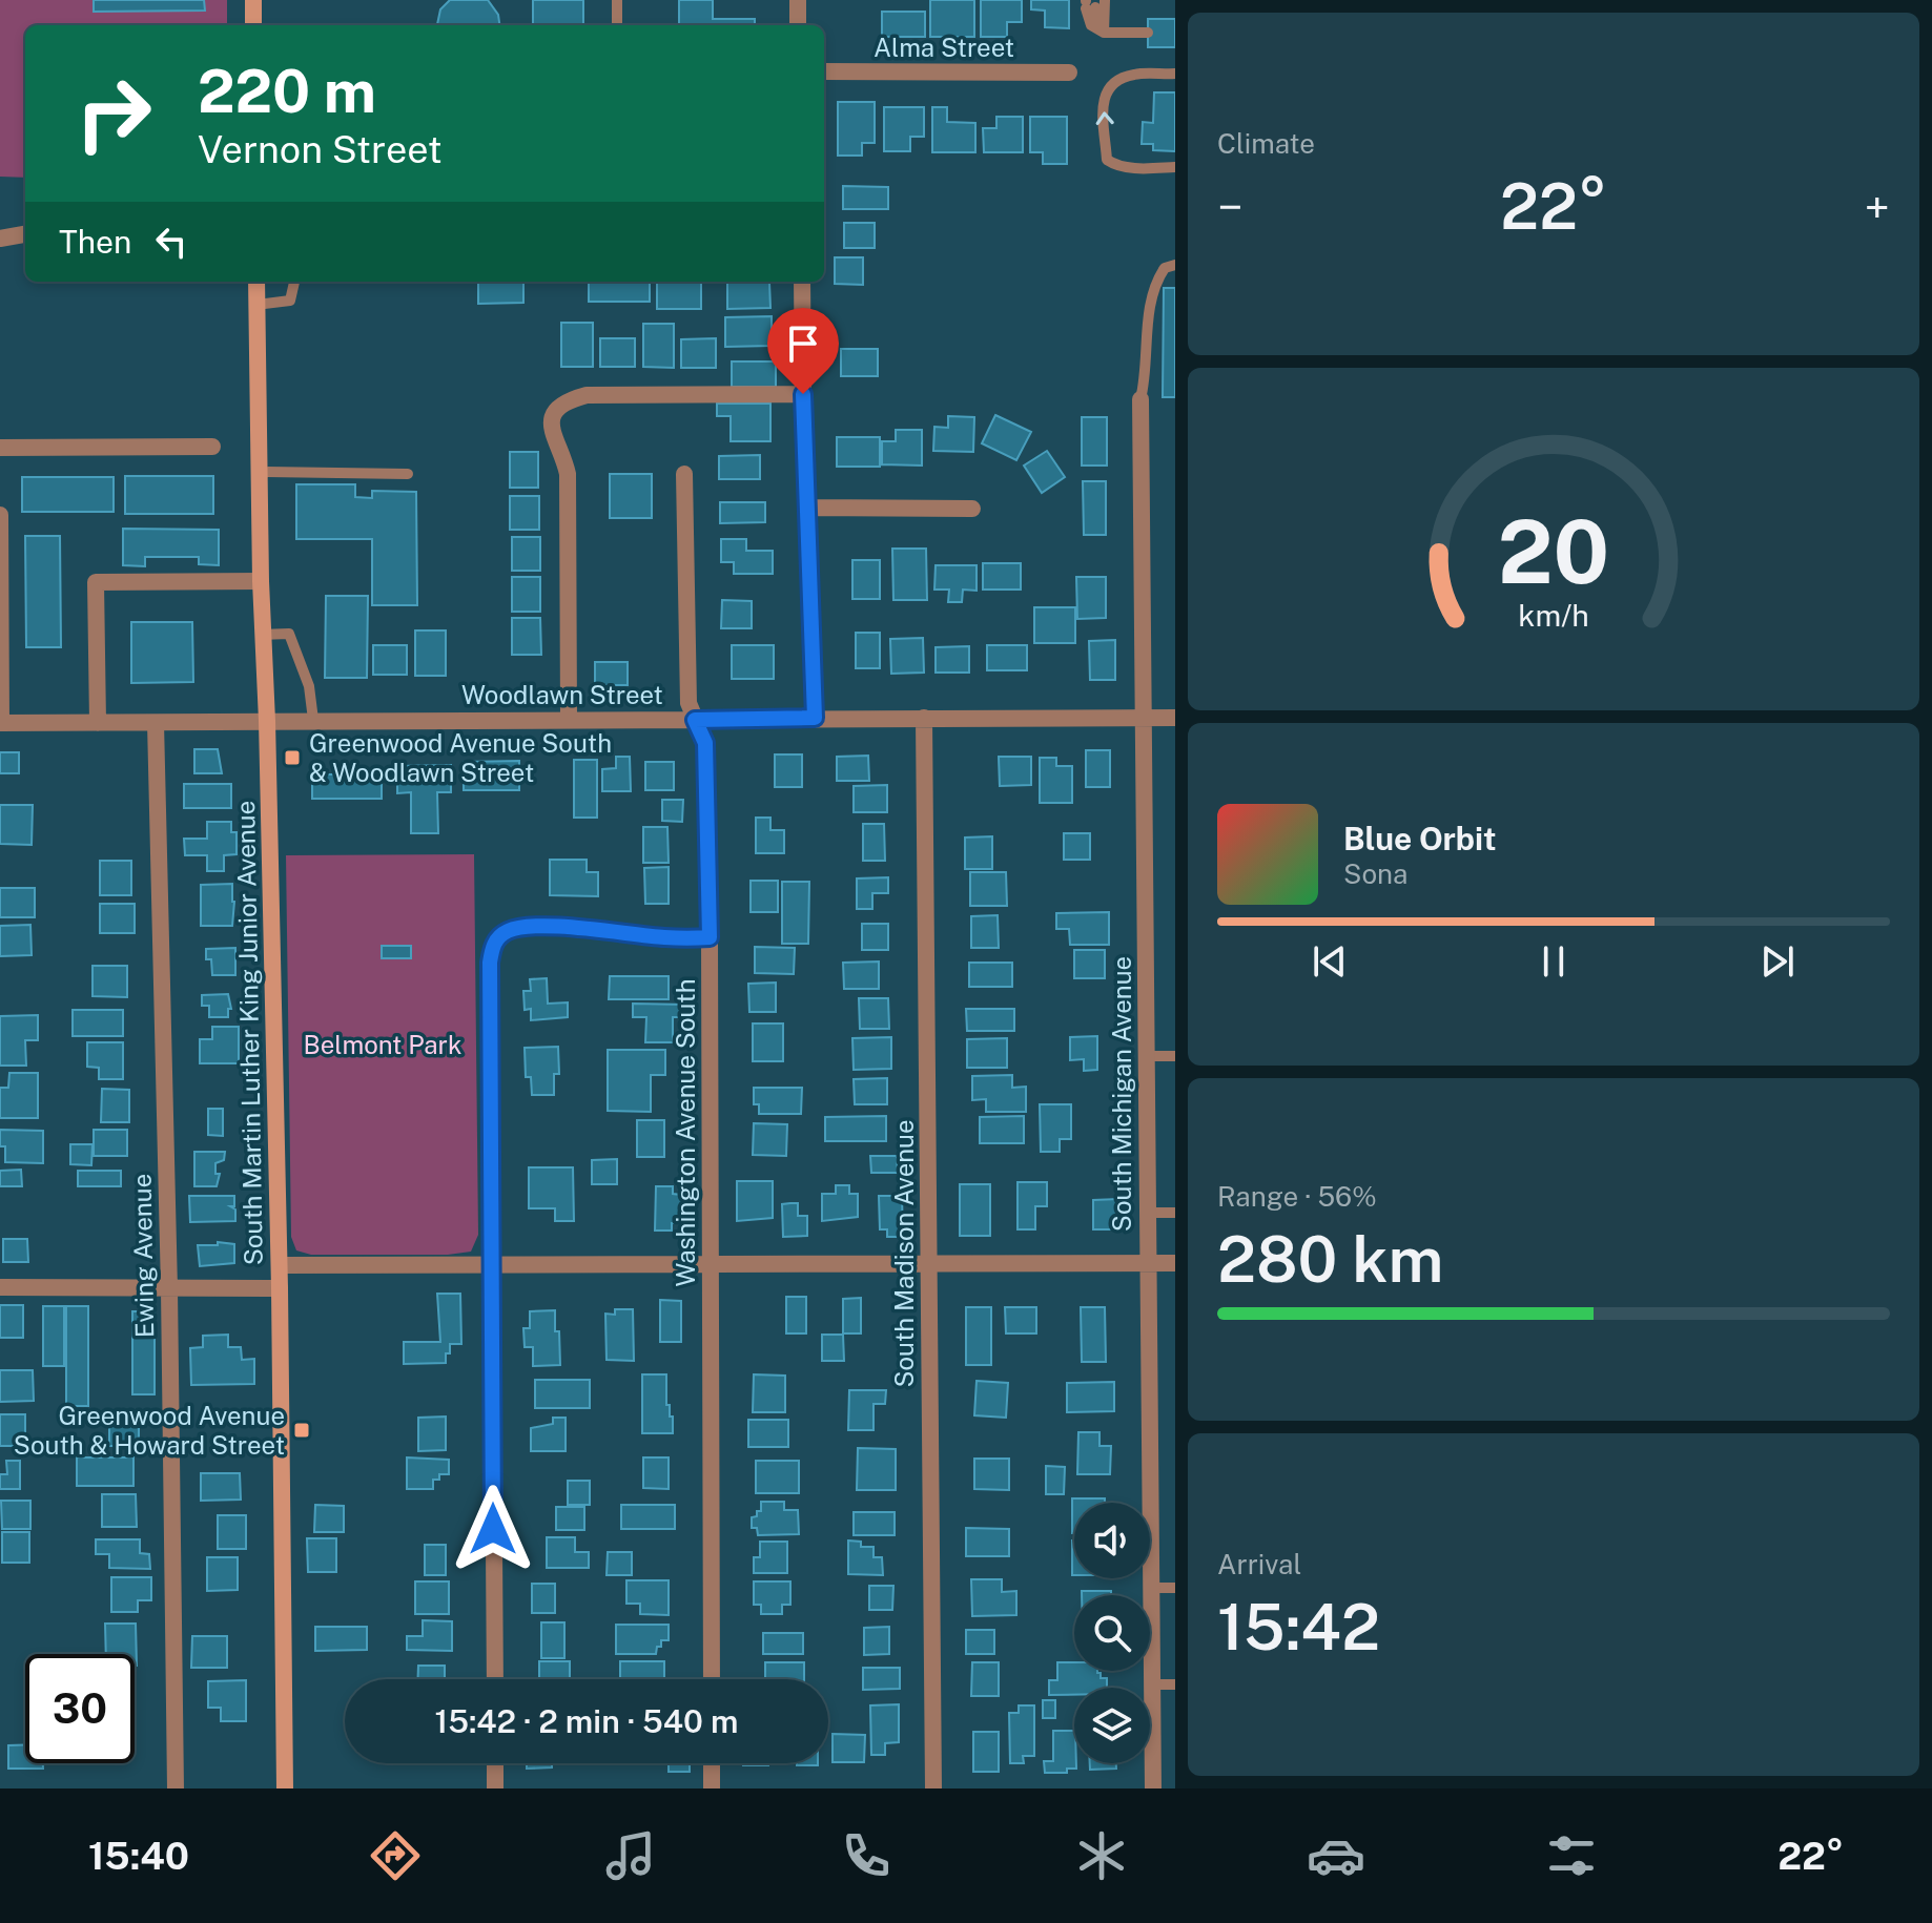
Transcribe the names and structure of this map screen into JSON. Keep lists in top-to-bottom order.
{
  "streets": {
    "street": [
      "Alma Street",
      "Woodlawn Street",
      "South Martin Luther King Junior Avenue",
      "South Michigan Avenue",
      "Washington Avenue South",
      "South Madison Avenue",
      "Ewing Avenue"
    ]
  },
  "crossings": [
    ["Woodlawn Street", "South Martin Luther King Junior Avenue"],
    ["Woodlawn Street", "South Michigan Avenue"],
    ["Woodlawn Street", "Washington Avenue South"],
    ["Woodlawn Street", "South Madison Avenue"],
    ["Woodlawn Street", "Ewing Avenue"]
  ],
  "parks": ["Belmont Park"],
  "places": {
    "transit": ["Greenwood Avenue South & Woodlawn Street", "Greenwood Avenue South & Howard Street"]
  },
  "page": {
    "tile": [
      "Climate",
      ["Range · 56%", "280 km"],
      ["Arrival", "15:42"]
    ],
    "turn": ["220 m", "Vernon Street"],
    "heat": ["−", "22°", "+"],
    "then": "Then",
    "song": ["Blue Orbit", "Sona"],
    "limit": "30",
    "trip": "15:42 · 2 min · 540 m",
    "tabs": ["15:40", "22°"],
    "gauge": ["20", "km/h"]
  }
}
